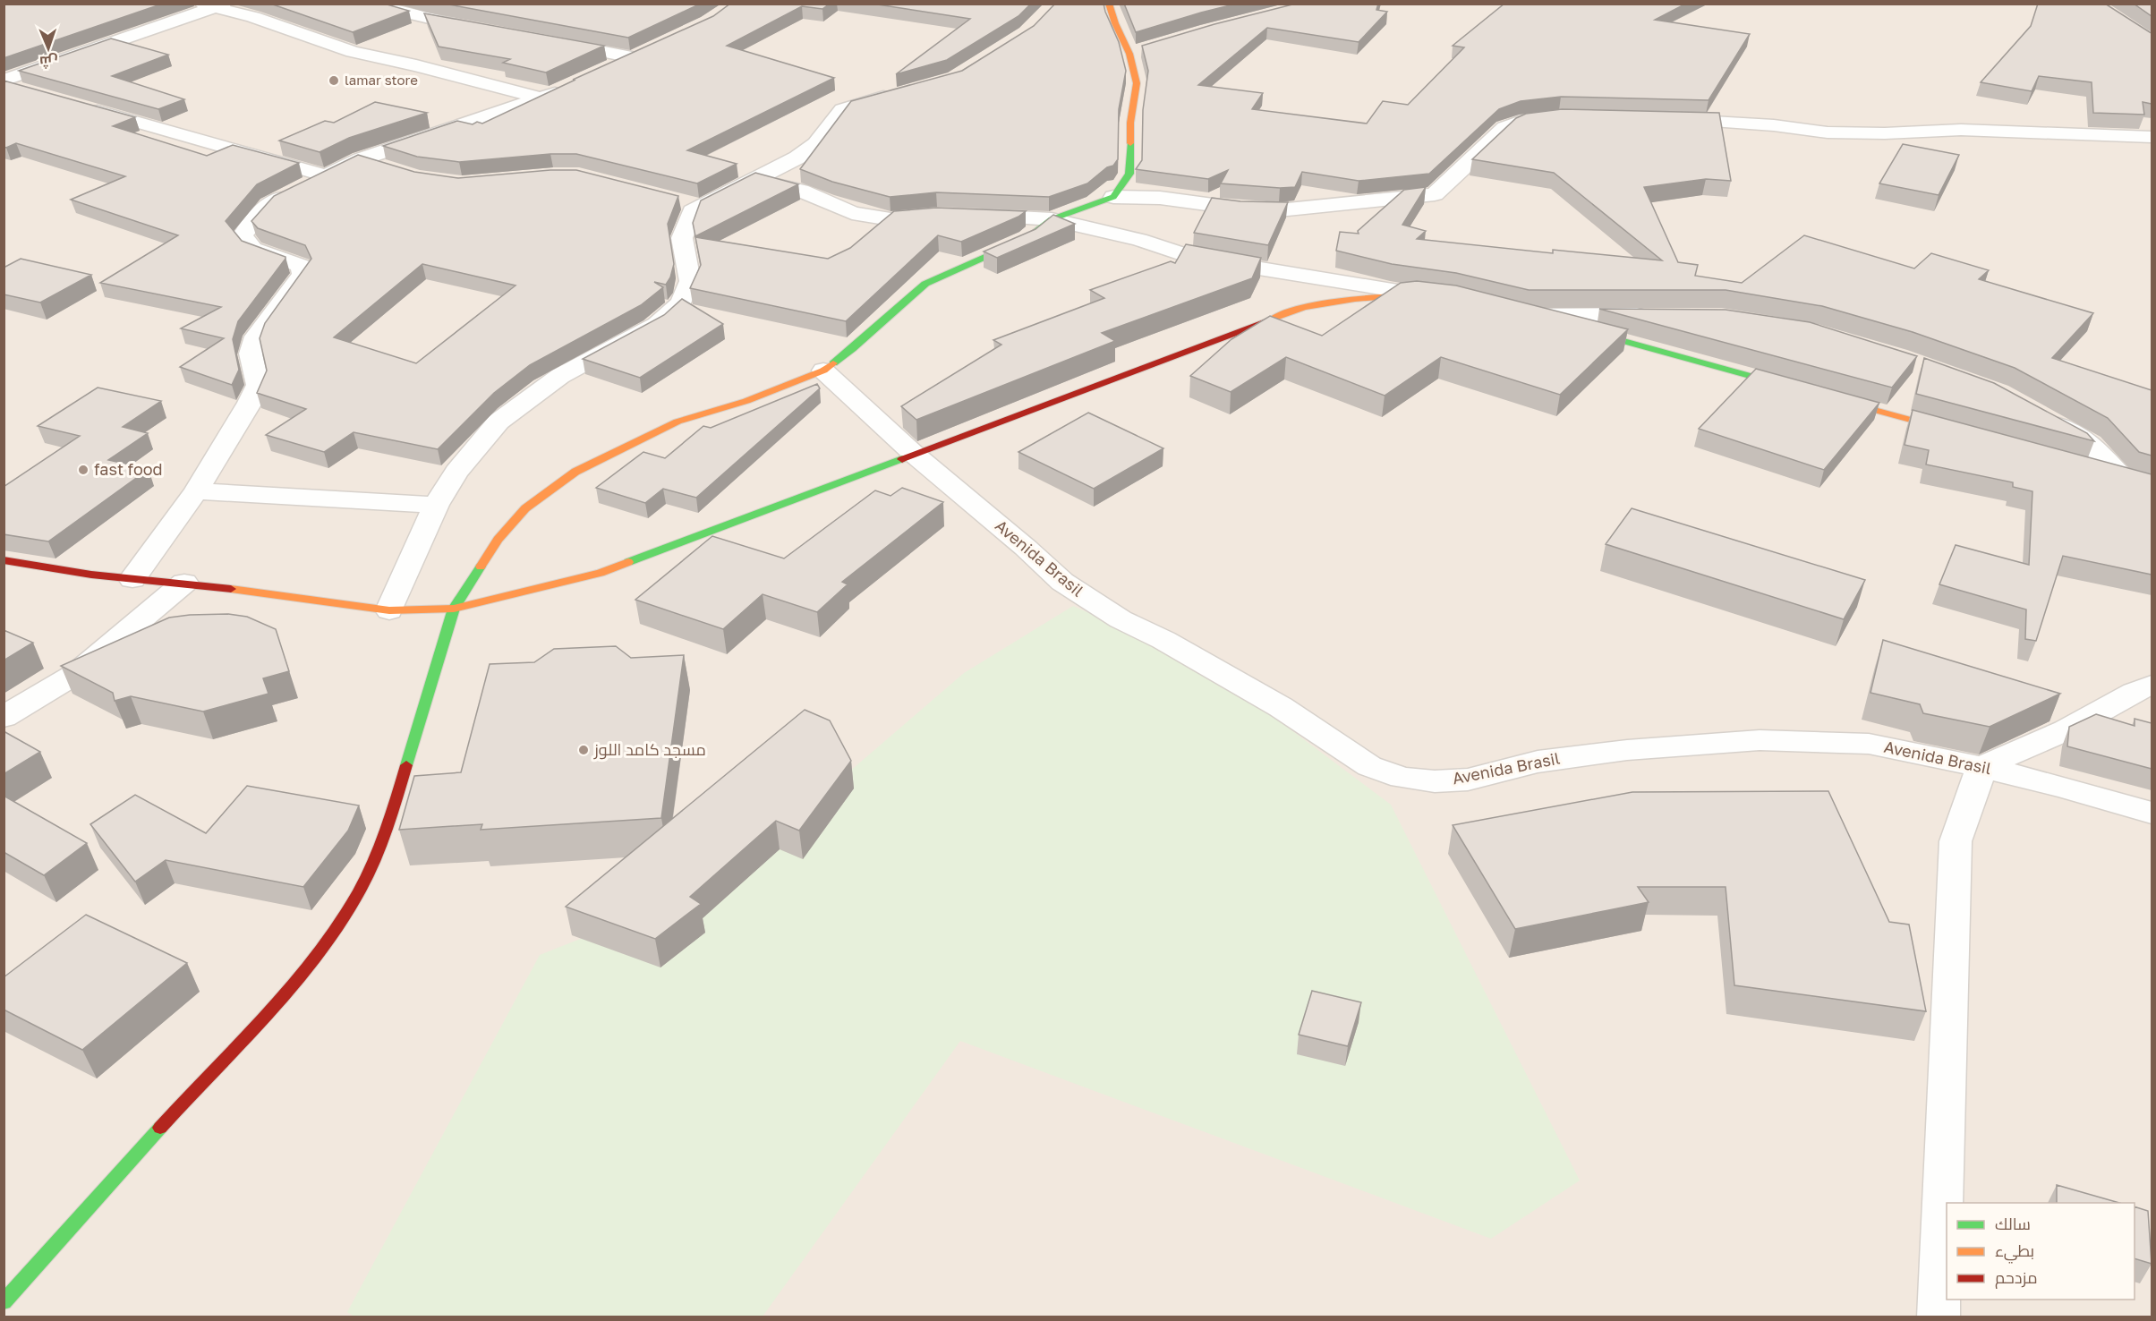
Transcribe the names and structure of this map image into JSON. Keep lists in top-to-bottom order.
{
  "streets": {
    "street": ["Avenida Brasil"]
  },
  "places": ["lamar store", "fast food", "مسجد كامد اللوز"],
  "legend": ["سالك", "بطيء", "مزدحم"],
  "north": "bottom"
}
